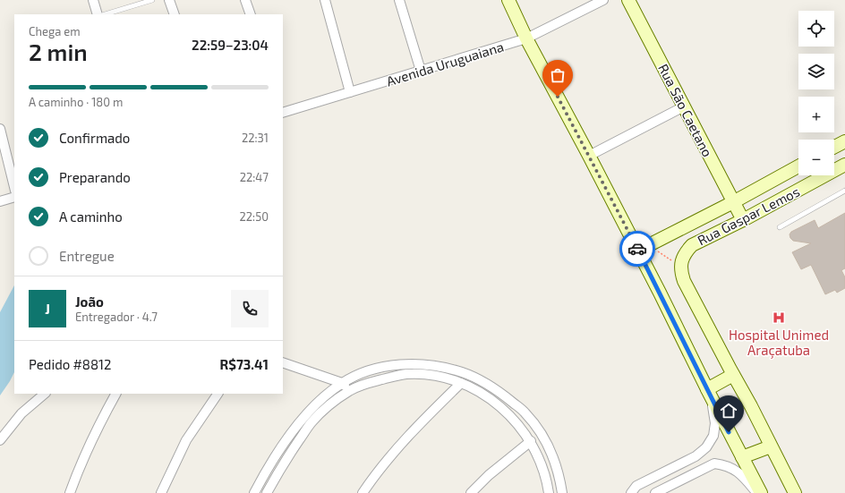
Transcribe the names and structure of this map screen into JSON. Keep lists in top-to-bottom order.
{
  "streets": {
    "main road": ["Rua São Caetano", "Rua Gaspar Lemos"],
    "street": ["Avenida Uruguaiana"]
  },
  "crossings": [
    ["Rua São Caetano", "Rua Gaspar Lemos"]
  ],
  "places": {
    "hospital": ["Hospital Unimed Araçatuba"]
  },
  "page": {
    "map_buttons": ["+", "−"],
    "heading": ["2 min", "Chega em", "22:59–23:04"],
    "panel": [
      "João",
      "Entregador · 4.7",
      "Pedido #8812",
      "R$73.41"
    ],
    "bar": "A caminho · 180 m",
    "list": [
      ["Confirmado", "22:31"],
      ["Preparando", "22:47"],
      ["A caminho", "22:50"],
      "Entregue"
    ],
    "round": "J"
  }
}
